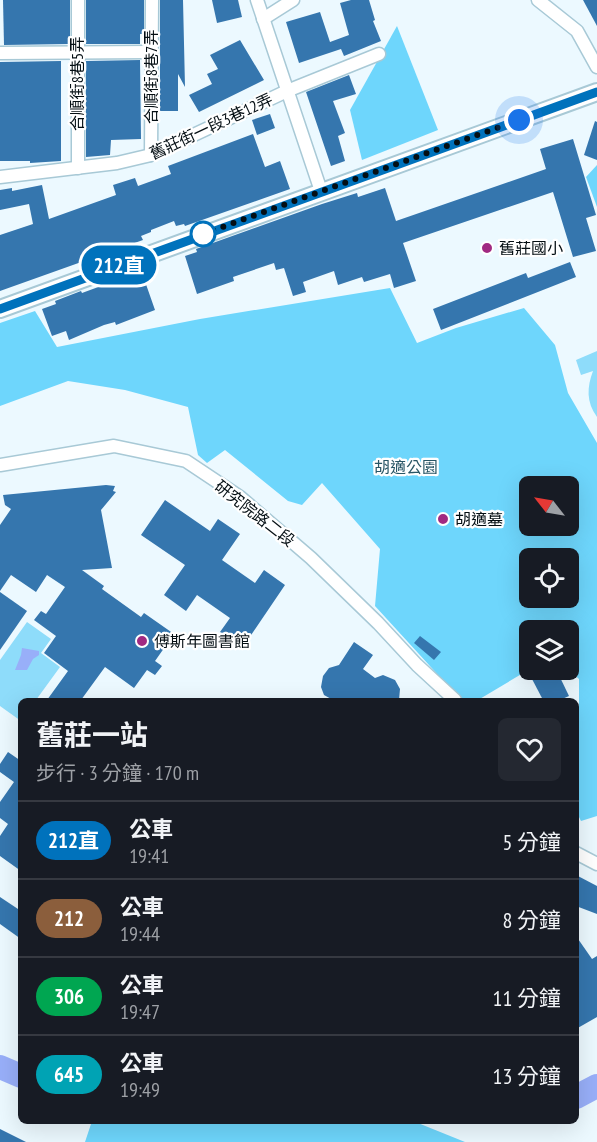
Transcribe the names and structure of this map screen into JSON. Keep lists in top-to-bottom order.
{
  "streets": {
    "street": [
      "合順街8巷7弄",
      "合順街8巷5弄",
      "舊莊街一段3巷12弄",
      "研究院路二段"
    ]
  },
  "crossings": [
    ["合順街8巷7弄", "舊莊街一段3巷12弄"],
    ["合順街8巷5弄", "舊莊街一段3巷12弄"]
  ],
  "parks": ["胡適公園"],
  "places": ["舊莊國小", "胡適墓", "傅斯年圖書館"],
  "lines": ["bus line 212直"],
  "north": "top left",
  "page": {
    "on_map": "212直",
    "heading": ["舊莊一站", "步行 · 3 分鐘 · 170 m"],
    "list": [
      {
        "mark": "212直",
        "name": "公車",
        "note": "19:41",
        "value": "5 分鐘"
      },
      {
        "mark": "212",
        "name": "公車",
        "note": "19:44",
        "value": "8 分鐘"
      },
      {
        "mark": "306",
        "name": "公車",
        "note": "19:47",
        "value": "11 分鐘"
      },
      {
        "mark": "645",
        "name": "公車",
        "note": "19:49",
        "value": "13 分鐘"
      }
    ]
  }
}
